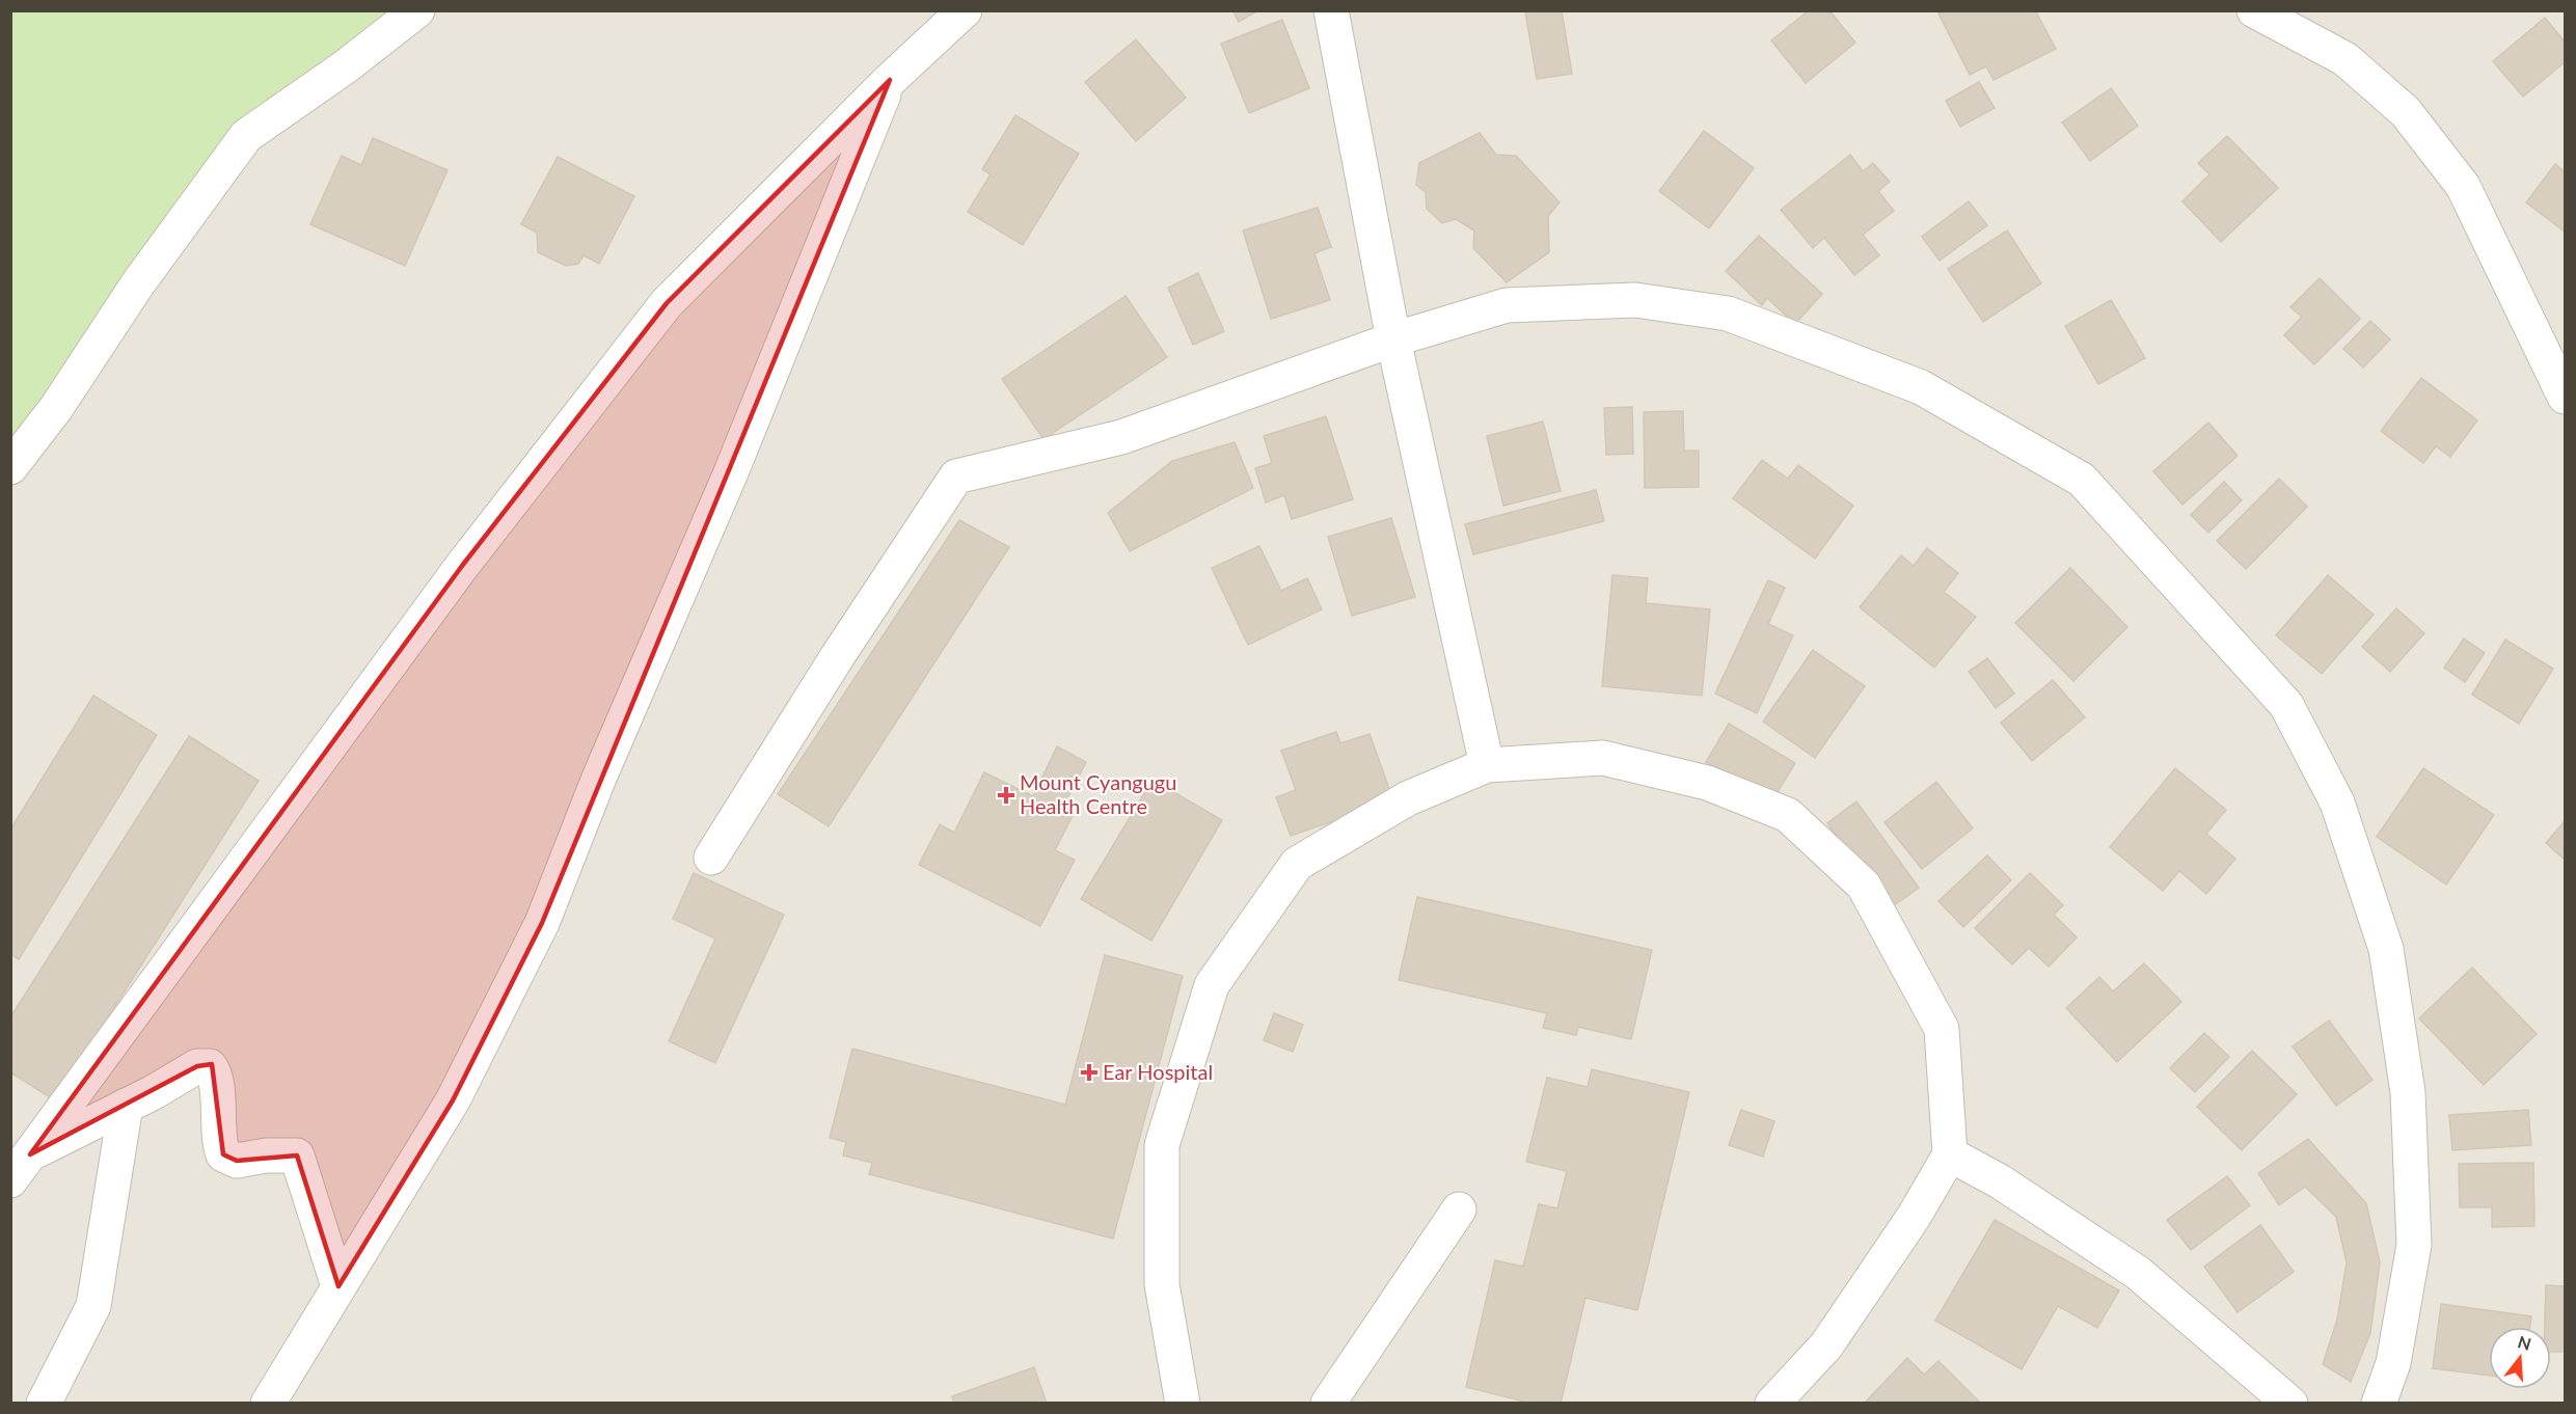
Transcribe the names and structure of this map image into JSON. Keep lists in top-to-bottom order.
{
  "places": {
    "health": ["Mount Cyangugu Health Centre", "Ear Hospital"]
  },
  "north": "top"
}
